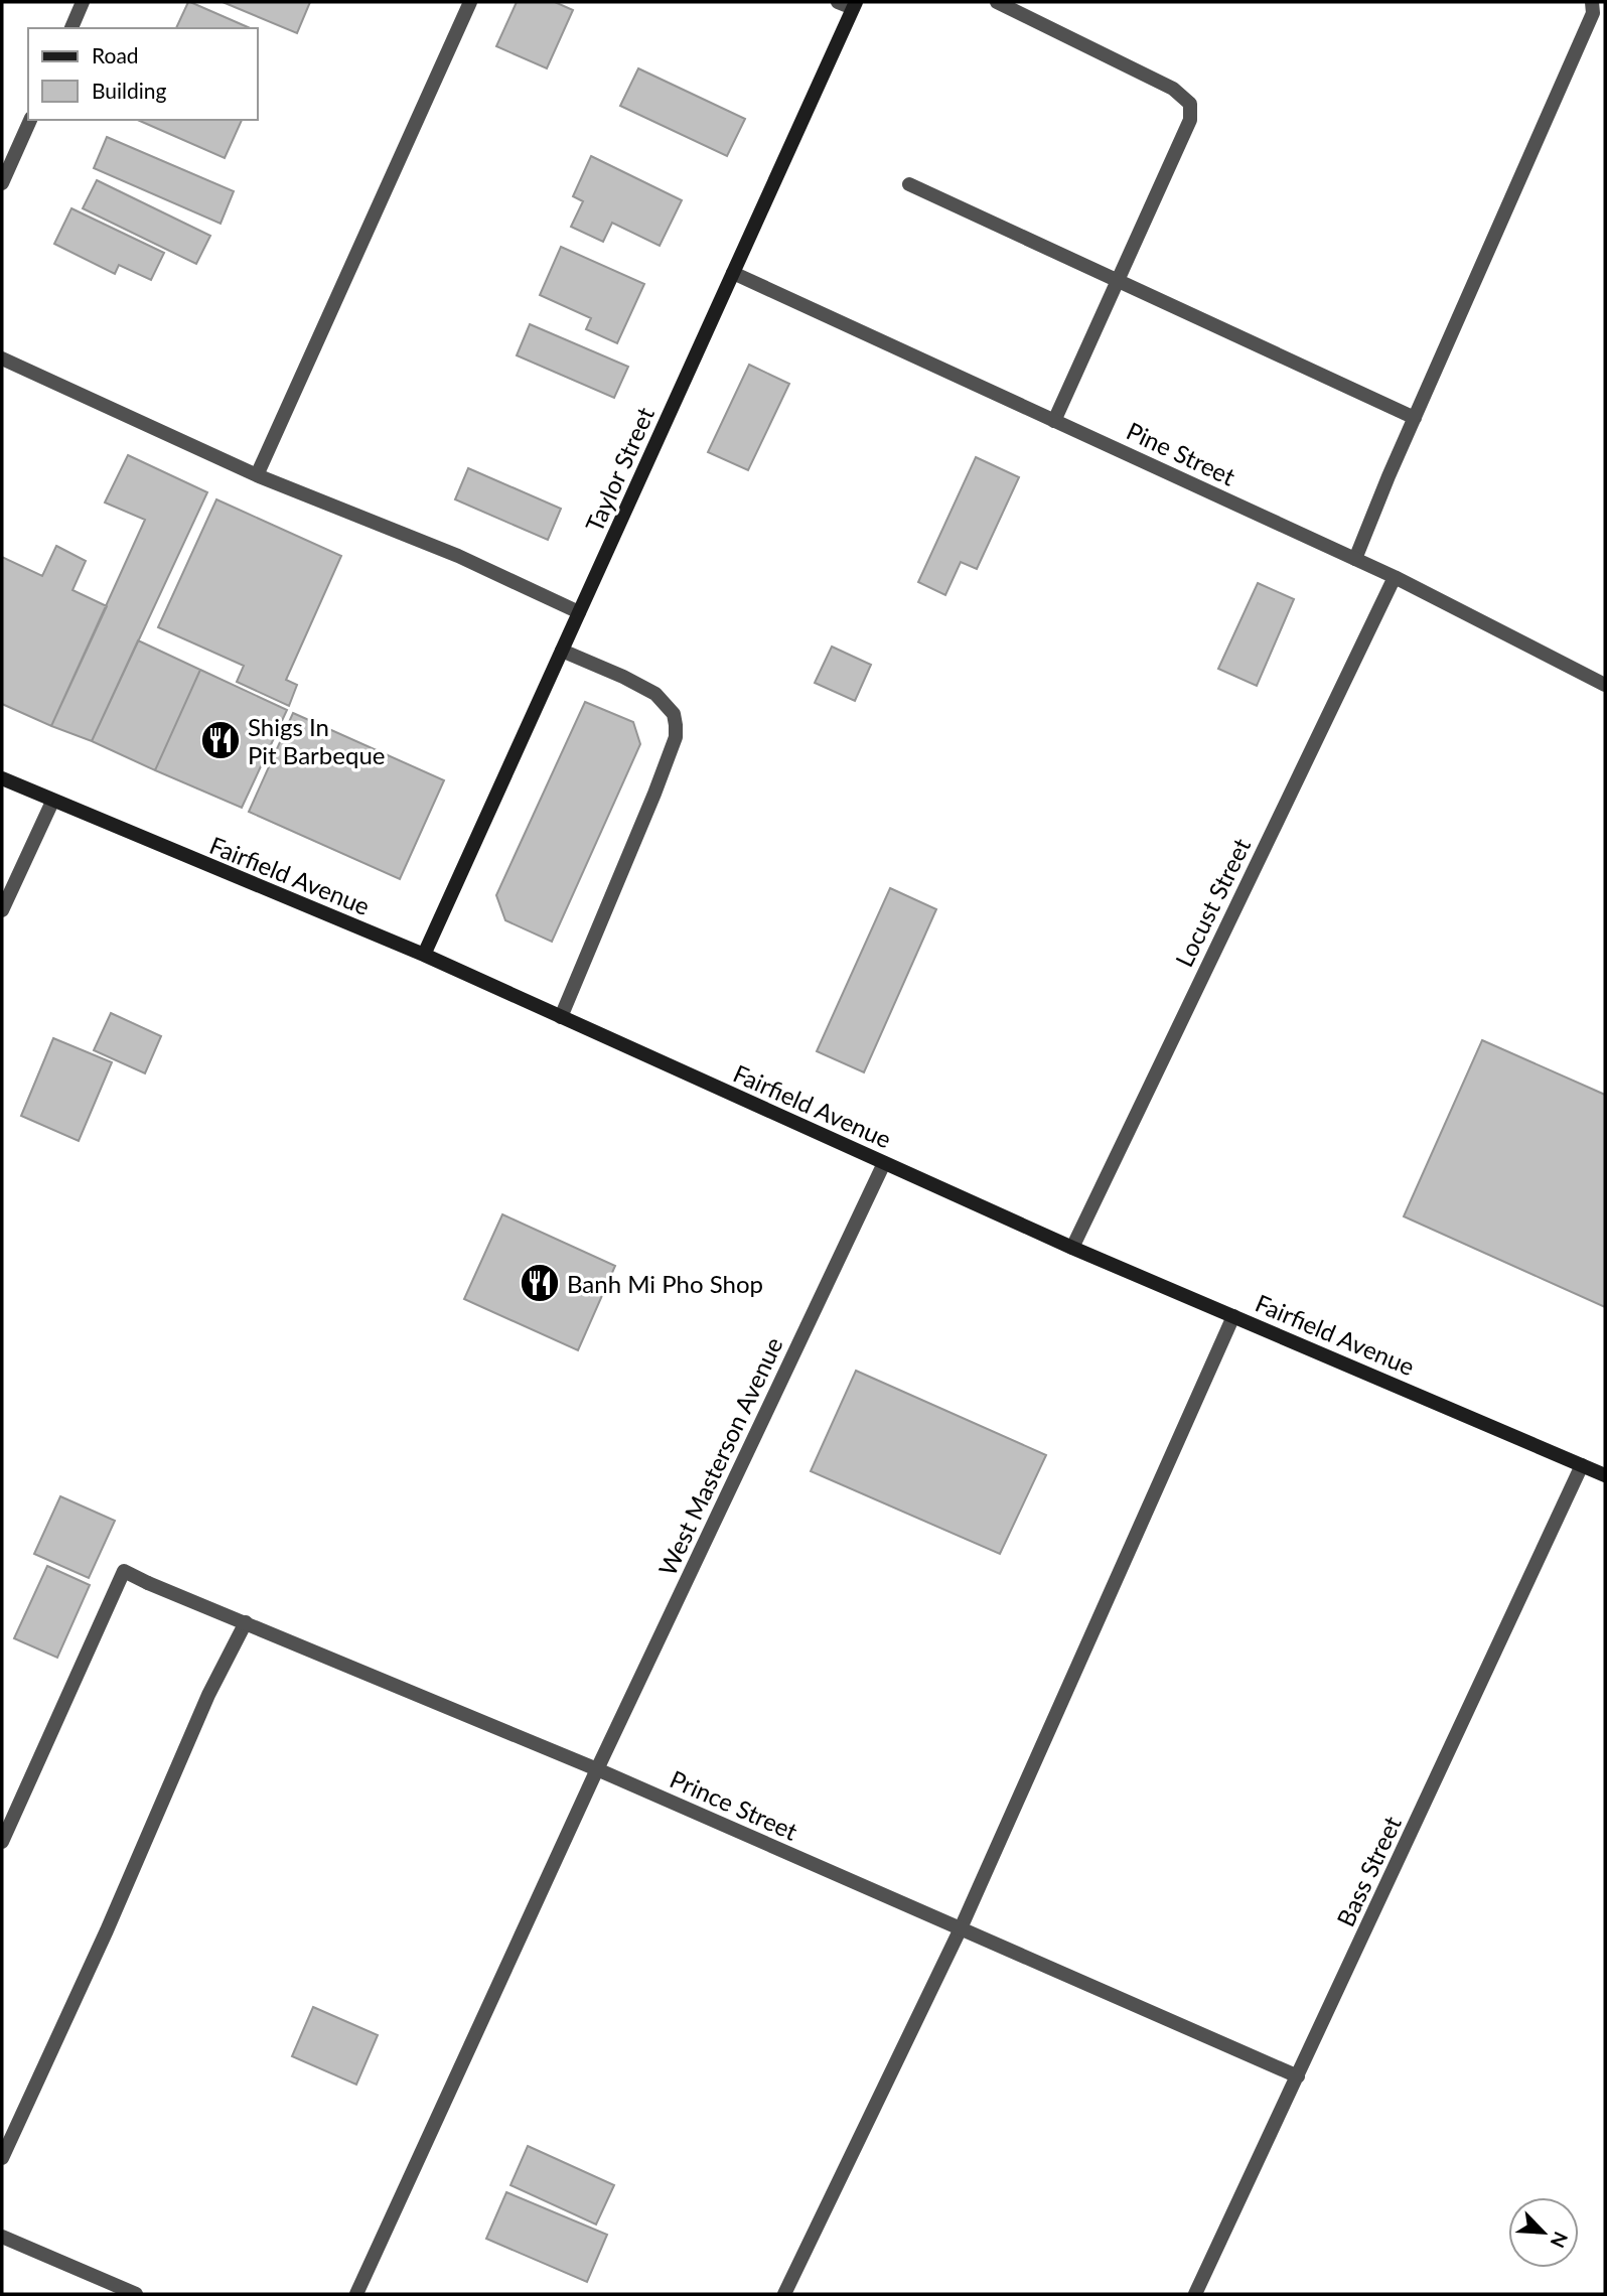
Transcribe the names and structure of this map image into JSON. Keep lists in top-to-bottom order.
{
  "streets": {
    "main road": ["Taylor Street", "Fairfield Avenue"],
    "street": [
      "Pine Street",
      "Locust Street",
      "West Masterson Avenue",
      "Prince Street",
      "Bass Street"
    ]
  },
  "crossings": [
    ["Pine Street", "Taylor Street"],
    ["Pine Street", "Locust Street"],
    ["Taylor Street", "Fairfield Avenue"],
    ["Fairfield Avenue", "Locust Street"],
    ["Fairfield Avenue", "West Masterson Avenue"],
    ["Fairfield Avenue", "Bass Street"],
    ["West Masterson Avenue", "Prince Street"],
    ["Prince Street", "Bass Street"]
  ],
  "places": {
    "restaurant": ["Shigs In Pit Barbeque", "Banh Mi Pho Shop"]
  },
  "legend": ["Road", "Building"],
  "north": "bottom right"
}
